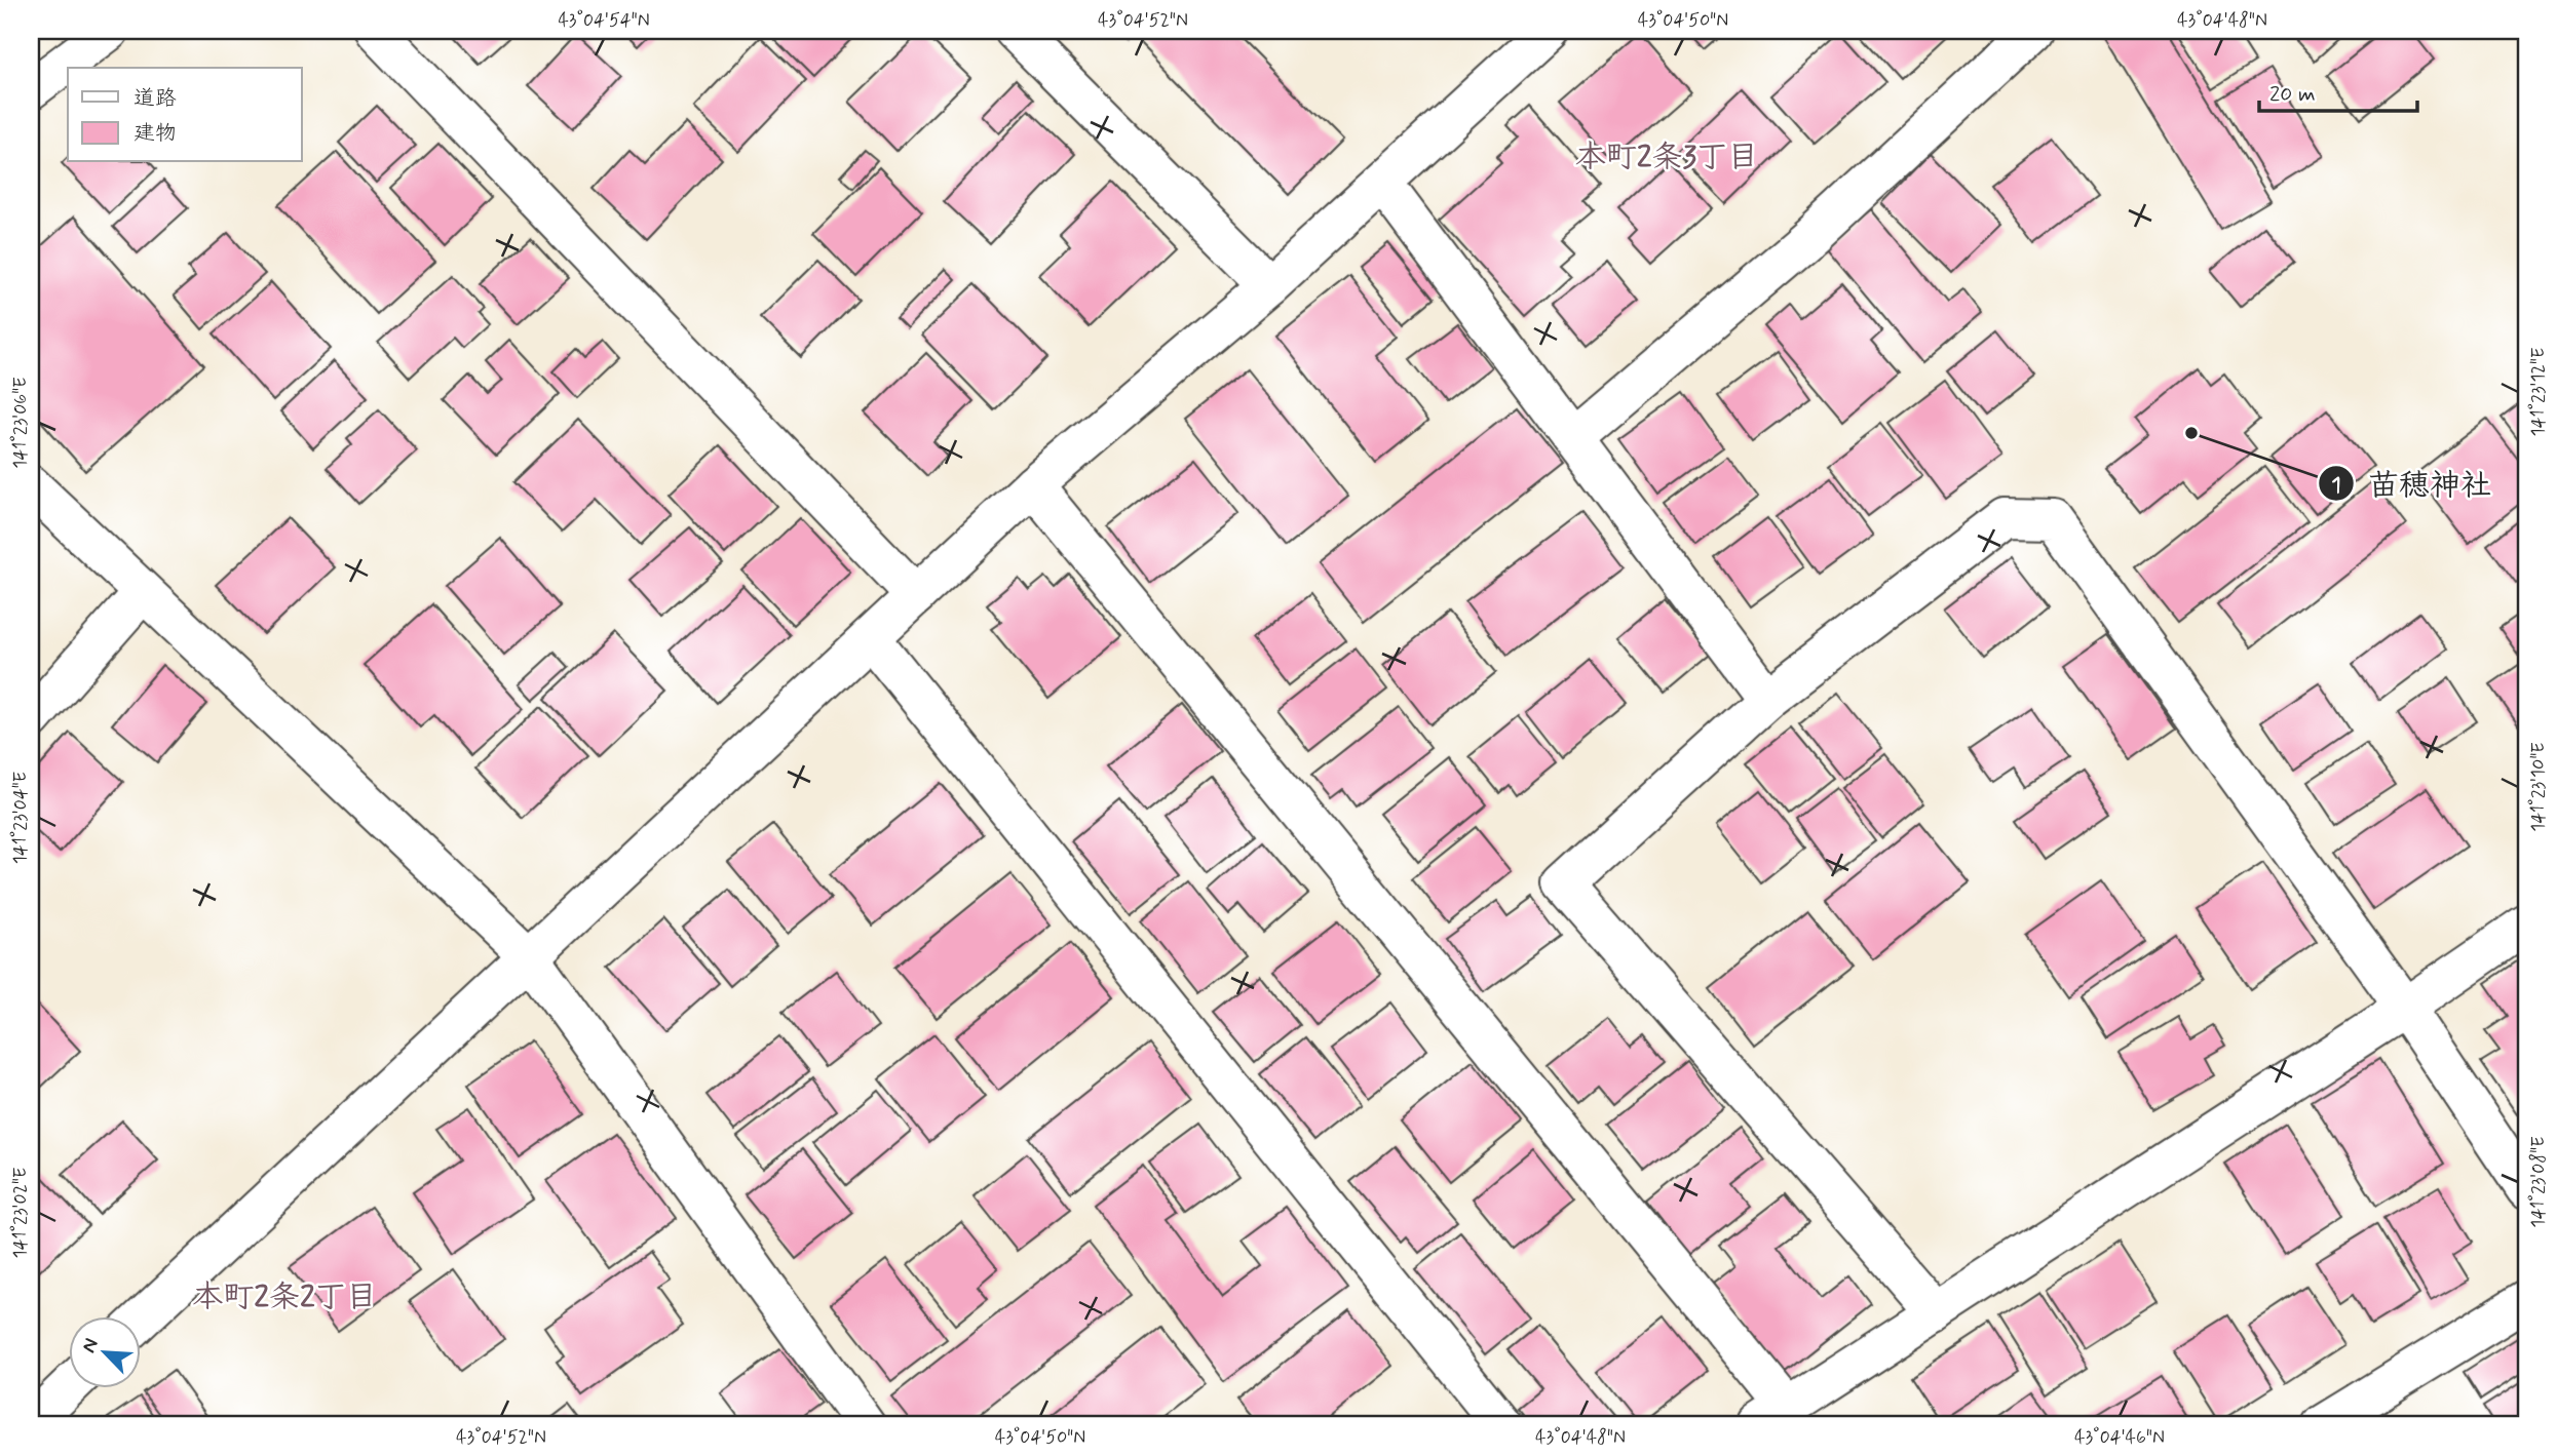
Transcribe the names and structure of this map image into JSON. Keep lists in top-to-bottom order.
{
  "districts": ["本町2条3丁目", "本町2条2丁目"],
  "places": ["苗穂神社"],
  "legend": ["道路", "建物"],
  "scale_bar": "20 m",
  "north": "top left",
  "coordinates": [
    "43°04'54\"N",
    "43°04'52\"N",
    "43°04'50\"N",
    "43°04'48\"N",
    "141°23'12\"E",
    "141°23'06\"E",
    "141°23'10\"E",
    "141°23'04\"E",
    "141°23'08\"E",
    "141°23'02\"E",
    "43°04'46\"N"
  ]
}
